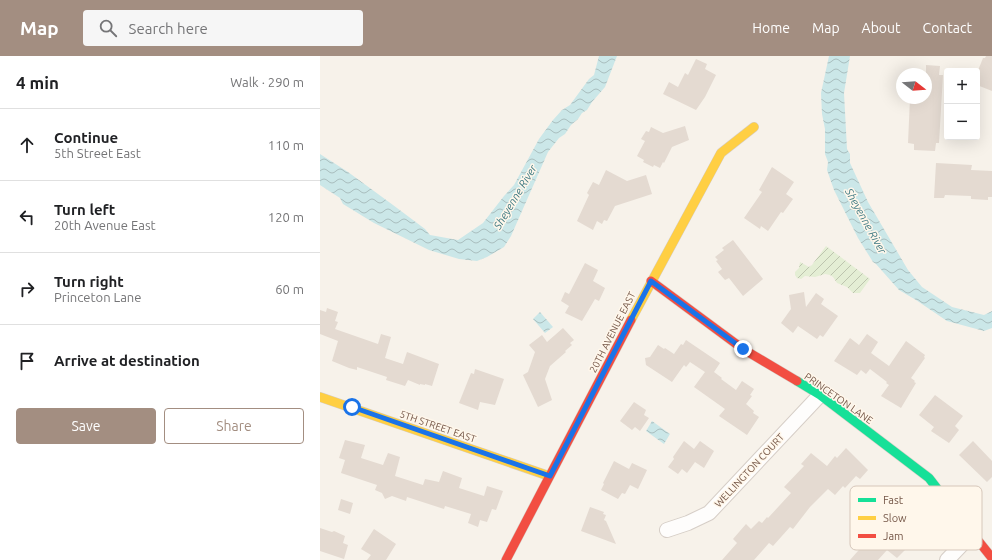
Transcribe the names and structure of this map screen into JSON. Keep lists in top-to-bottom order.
{
  "streets": {
    "street": [
      "20TH AVENUE EAST",
      "PRINCETON LANE",
      "5TH STREET EAST",
      "WELLINGTON COURT"
    ]
  },
  "crossings": [
    ["20TH AVENUE EAST", "PRINCETON LANE"],
    ["20TH AVENUE EAST", "5TH STREET EAST"],
    ["PRINCETON LANE", "WELLINGTON COURT"]
  ],
  "water": ["Sheyenne River"],
  "legend": ["Fast", "Slow", "Jam"],
  "north": "right",
  "page": {
    "header": "Map",
    "search": "Search here",
    "nav": [
      "Home",
      "Map",
      "About",
      "Contact"
    ],
    "heading": ["4 min", "Walk · 290 m"],
    "map_buttons": ["+", "−"],
    "list": [
      ["Continue", "5th Street East", "110 m"],
      ["Turn left", "20th Avenue East", "120 m"],
      ["Turn right", "Princeton Lane", "60 m"],
      "Arrive at destination"
    ],
    "buttons": ["Save", "Share"]
  }
}
